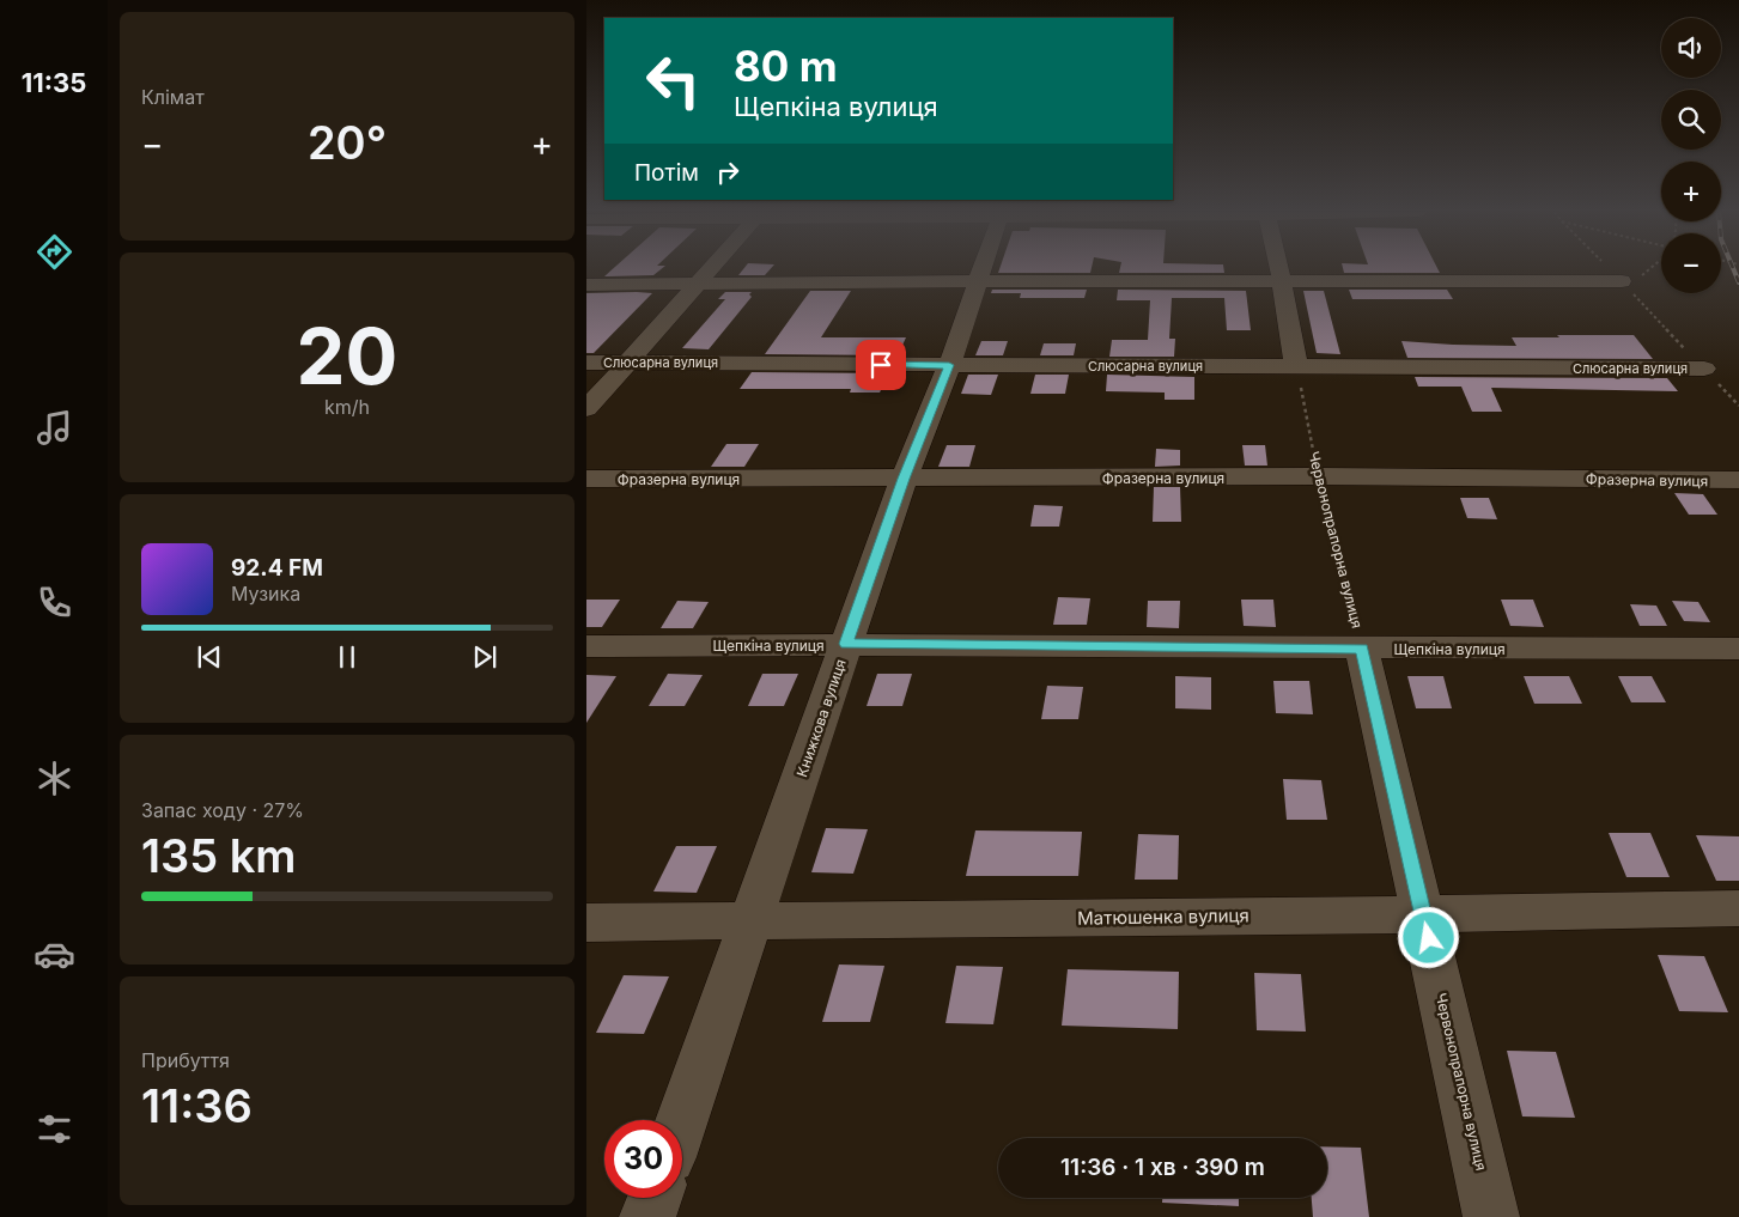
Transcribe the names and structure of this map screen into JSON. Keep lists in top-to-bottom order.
{
  "streets": {
    "street": [
      "Слюсарна вулиця",
      "Фразерна вулиця",
      "Червонопрапорна вулиця",
      "Щепкіна вулиця",
      "Книжкова вулиця",
      "Матюшенка вулиця"
    ]
  },
  "crossings": [
    ["Слюсарна вулиця", "Червонопрапорна вулиця"],
    ["Слюсарна вулиця", "Книжкова вулиця"],
    ["Фразерна вулиця", "Червонопрапорна вулиця"],
    ["Фразерна вулиця", "Книжкова вулиця"],
    ["Червонопрапорна вулиця", "Щепкіна вулиця"],
    ["Червонопрапорна вулиця", "Матюшенка вулиця"],
    ["Щепкіна вулиця", "Книжкова вулиця"],
    ["Книжкова вулиця", "Матюшенка вулиця"]
  ],
  "page": {
    "tabs": "11:35",
    "tile": [
      "Клімат",
      ["20", "km/h"],
      ["Запас ходу · 27%", "135 km"],
      ["Прибуття", "11:36"]
    ],
    "map_buttons": ["+", "−"],
    "turn": ["80 m", "Щепкіна вулиця"],
    "heat": ["−", "20°", "+"],
    "then": "Потім",
    "song": ["92.4 FM", "Музика"],
    "limit": "30",
    "trip": "11:36 · 1 хв · 390 m"
  }
}
